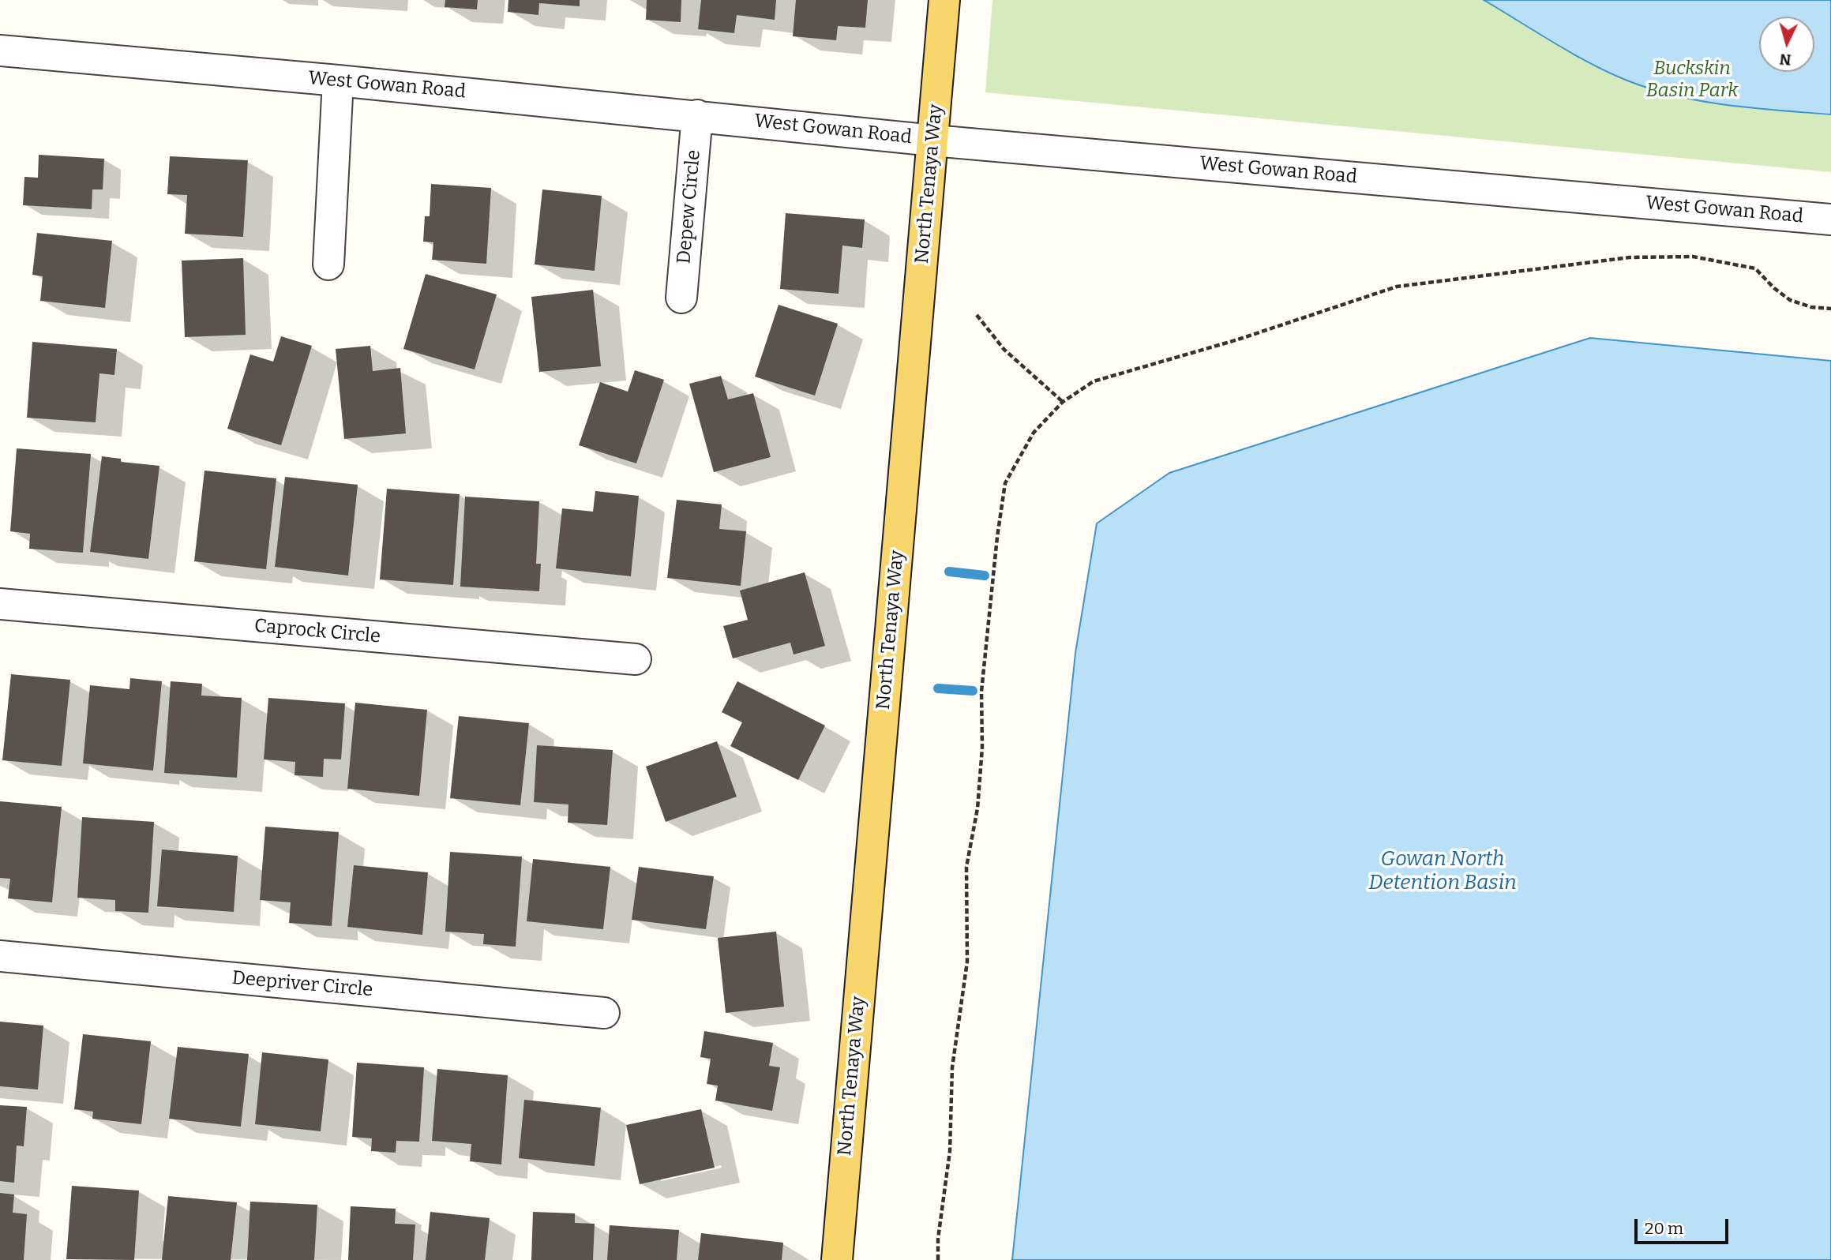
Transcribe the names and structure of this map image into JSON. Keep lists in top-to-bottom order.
{
  "streets": {
    "main road": ["North Tenaya Way"],
    "street": [
      "West Gowan Road",
      "Depew Circle",
      "Caprock Circle",
      "Deepriver Circle"
    ]
  },
  "crossings": [
    ["West Gowan Road", "North Tenaya Way"],
    ["West Gowan Road", "Depew Circle"]
  ],
  "water": ["Gowan North Detention Basin"],
  "parks": ["Buckskin Basin Park"],
  "scale_bar": "20 m",
  "north": "bottom"
}
